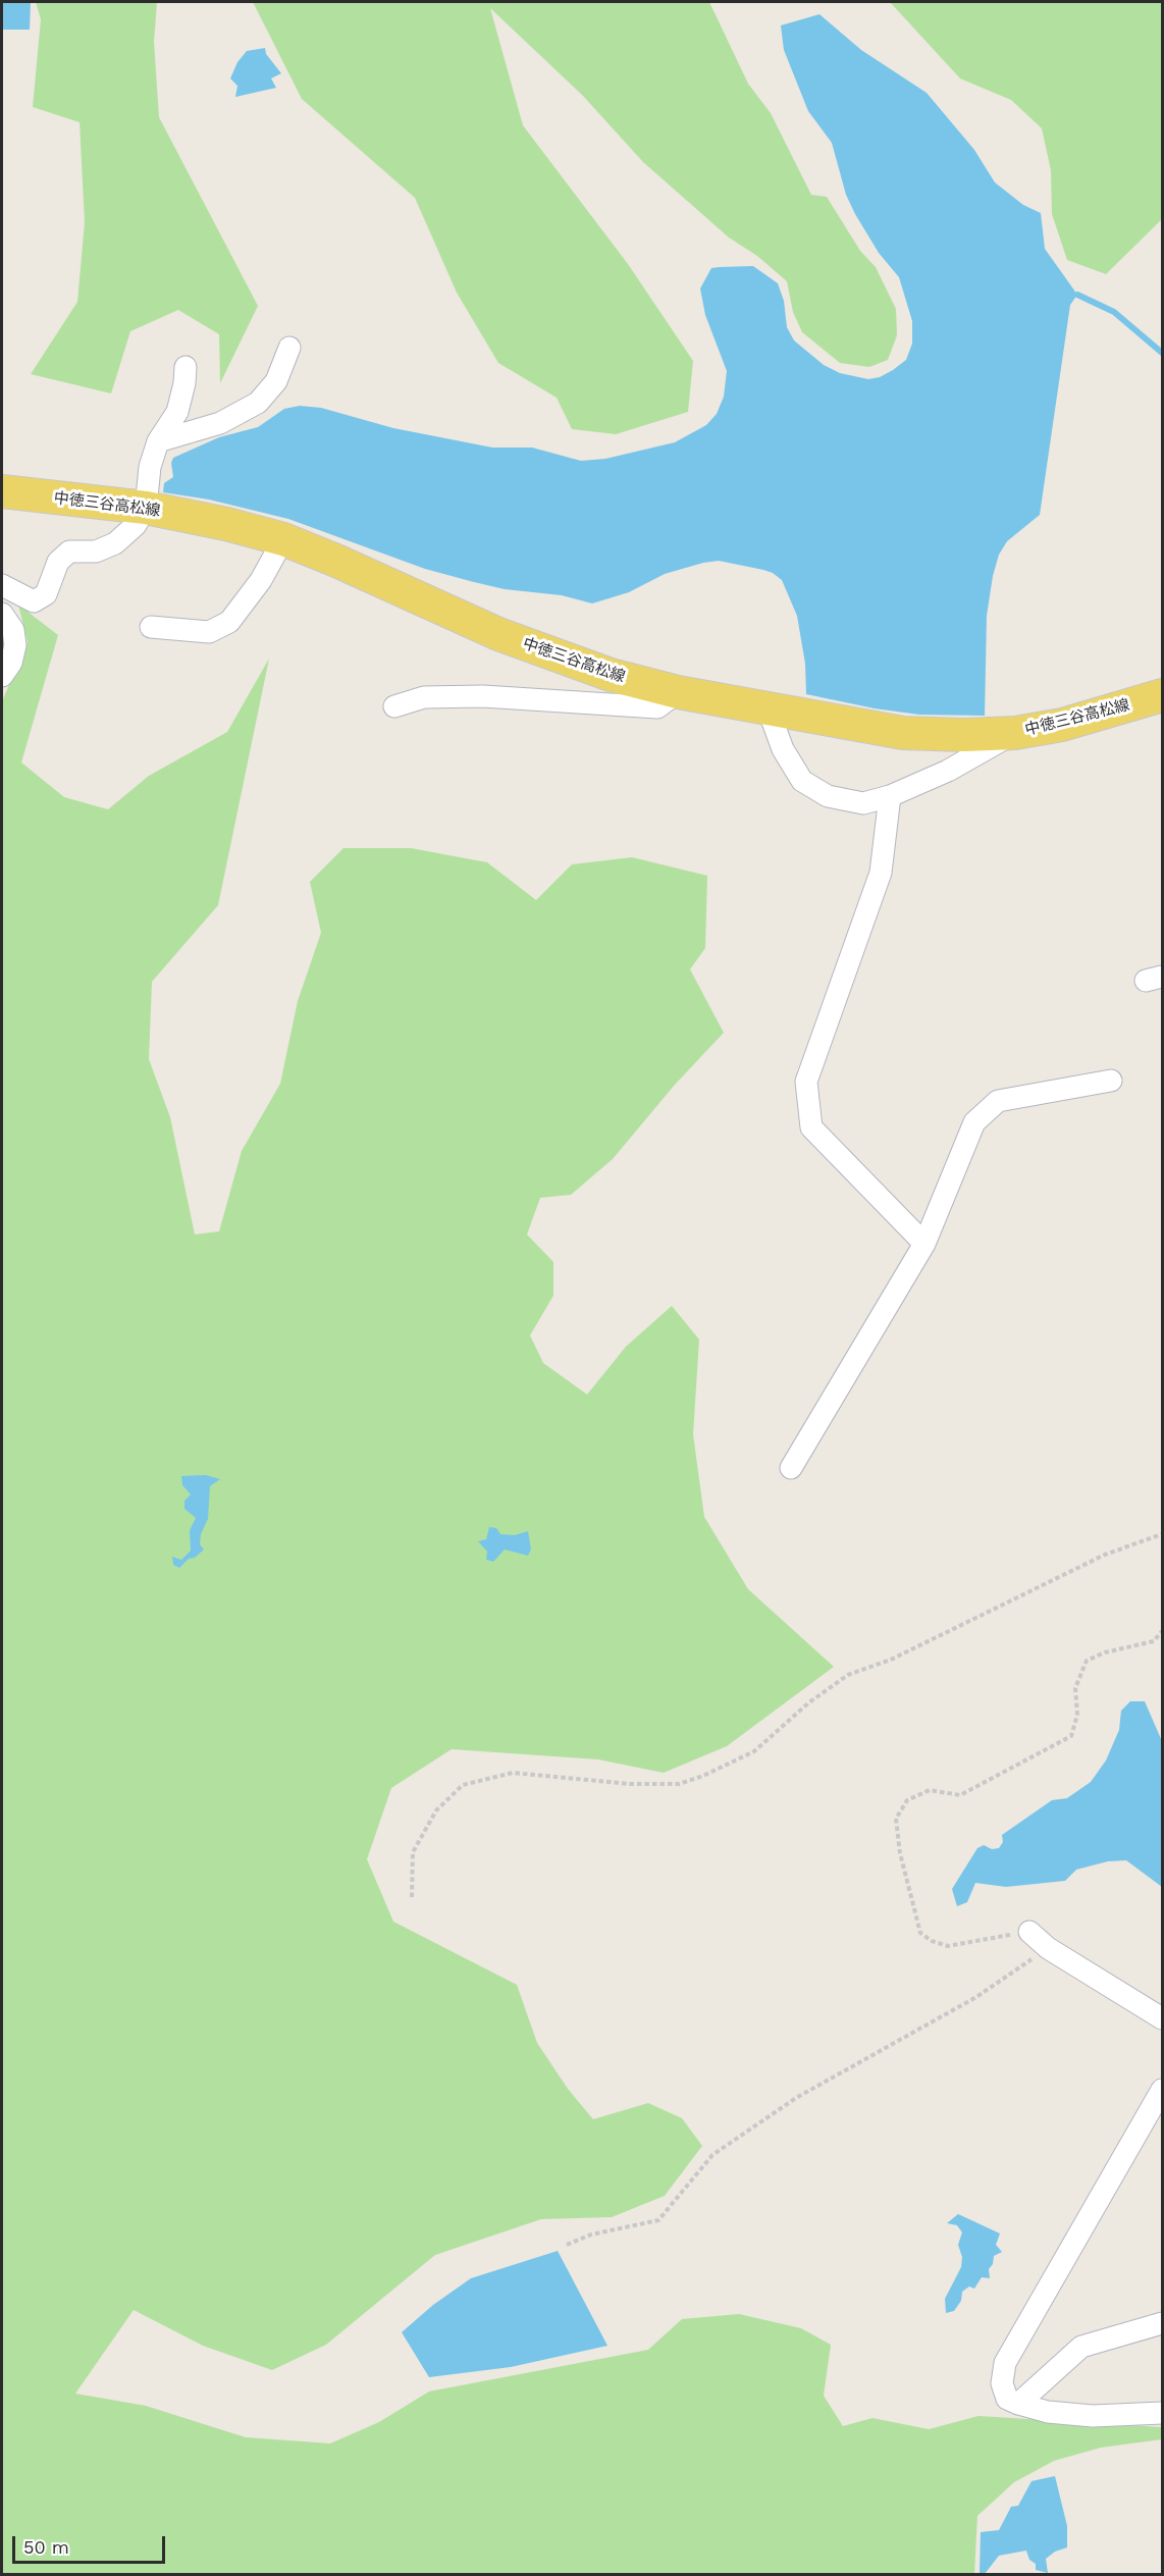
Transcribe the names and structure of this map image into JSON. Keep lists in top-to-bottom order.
{
  "streets": {
    "main road": ["中徳三谷高松線"]
  },
  "scale_bar": "50 m"
}
